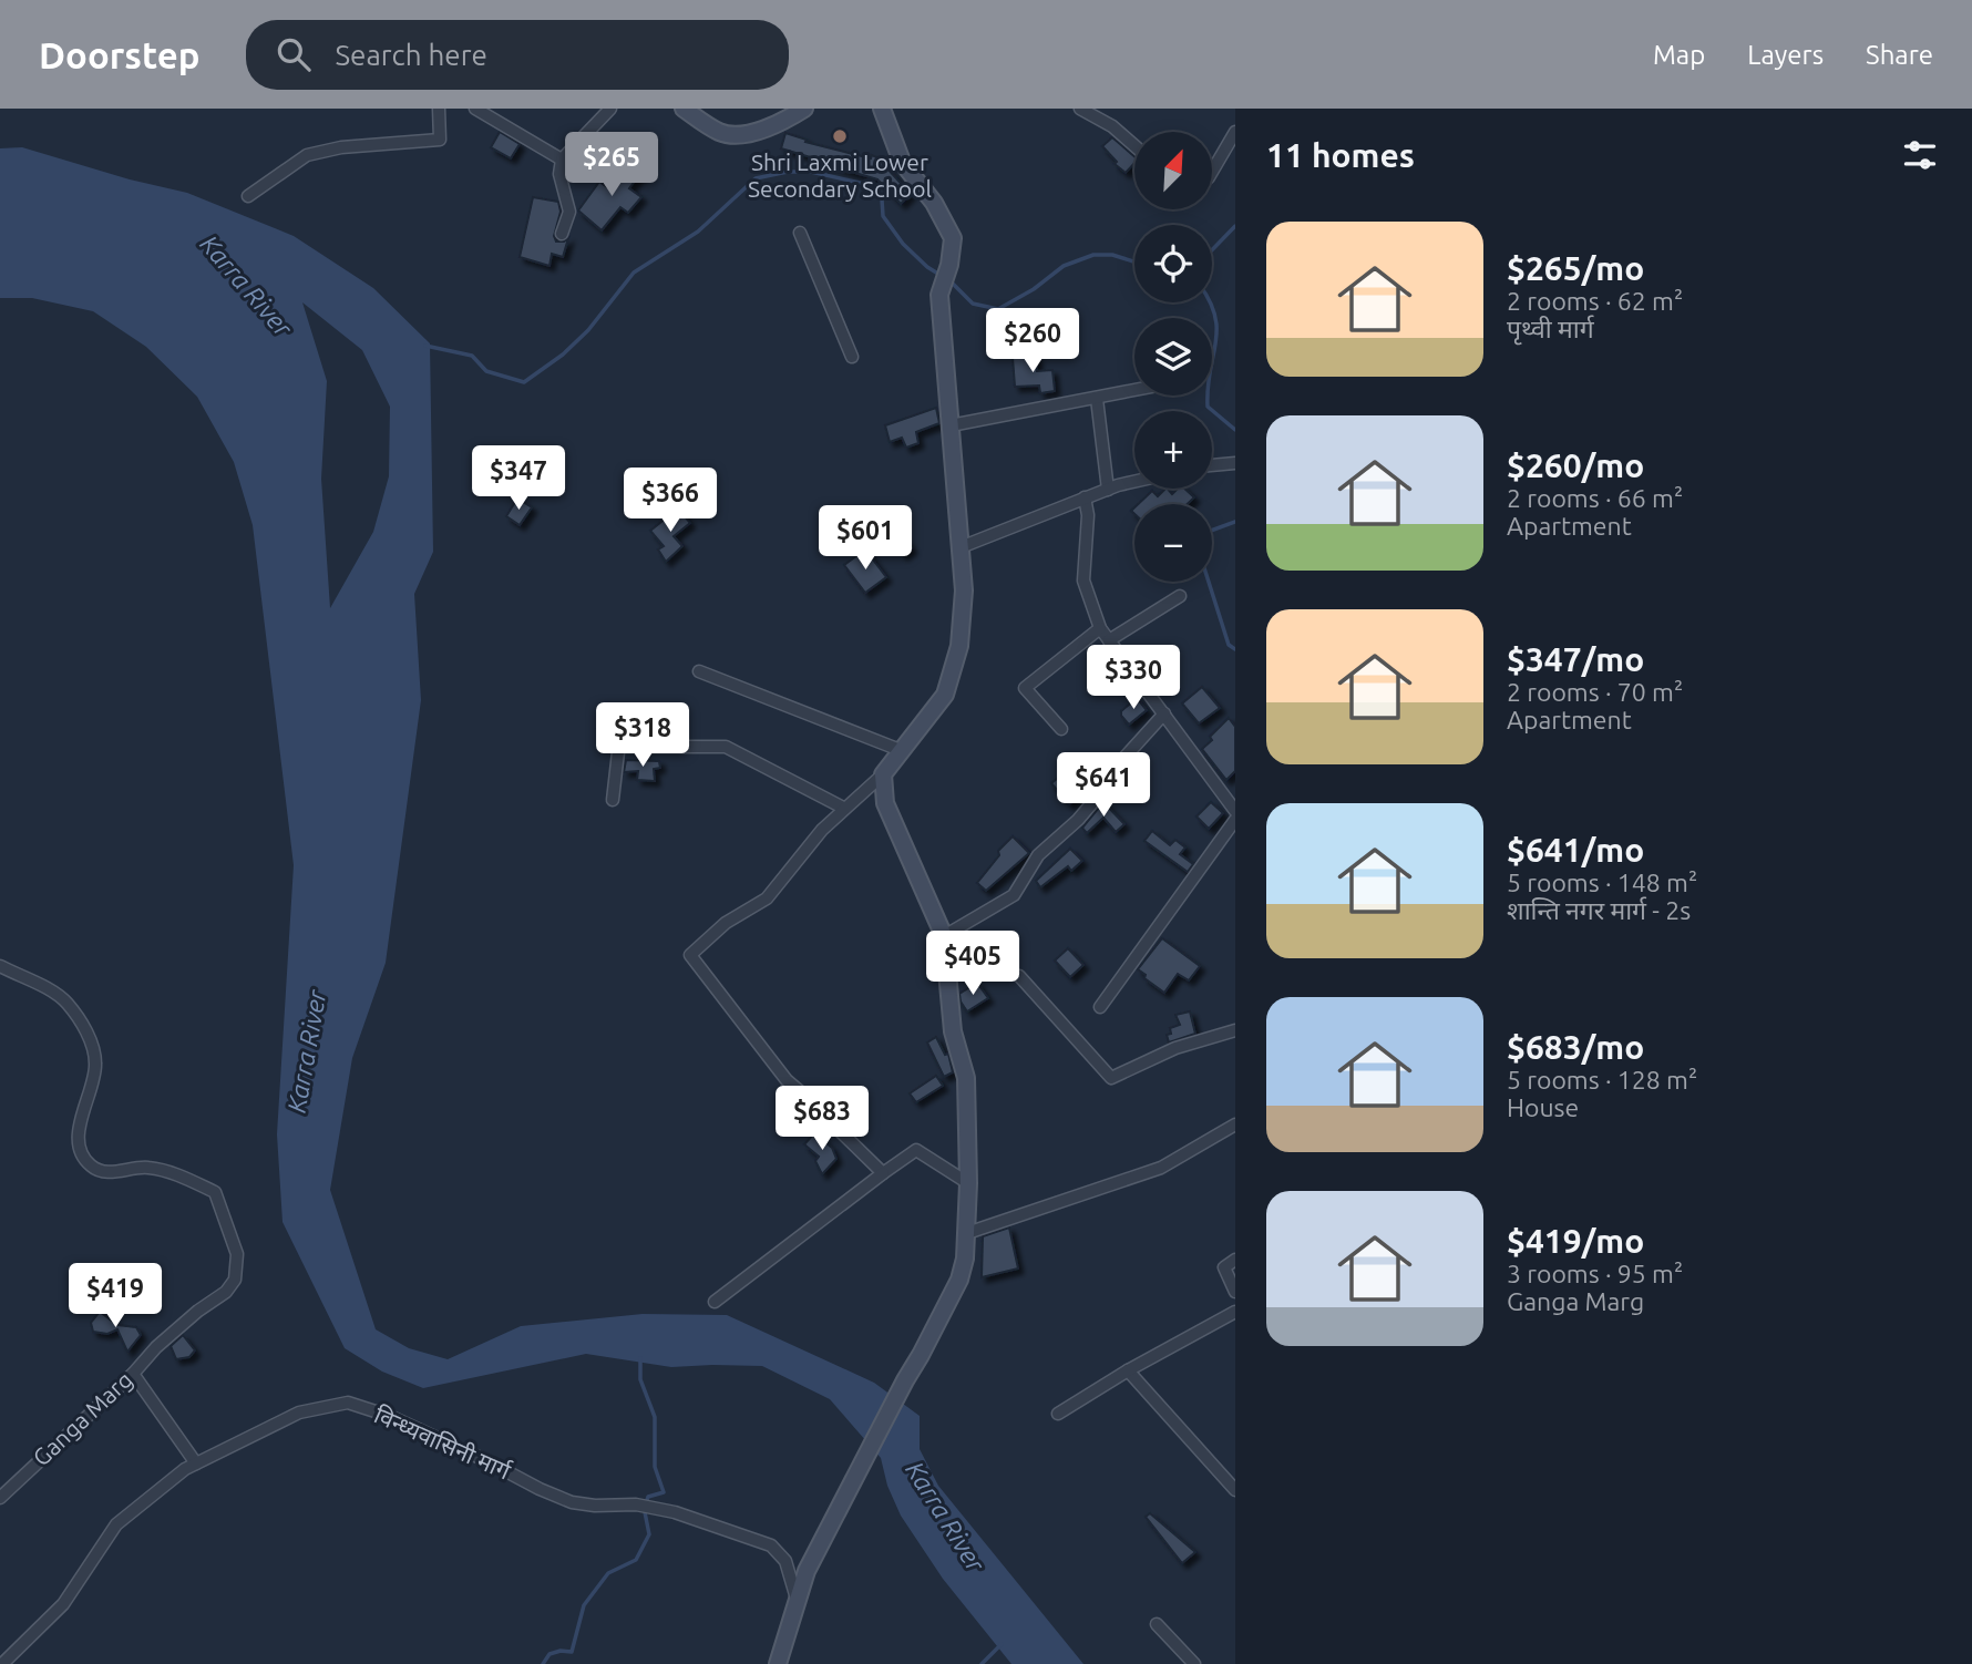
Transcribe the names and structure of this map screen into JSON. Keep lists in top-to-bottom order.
{
  "streets": {
    "street": ["Ganga Marg", "विन्ध्यवासिनी मार्ग"]
  },
  "water": ["Karra River"],
  "places": ["Shri Laxmi Lower Secondary School"],
  "north": "top right",
  "page": {
    "header": "Doorstep",
    "search": "Search here",
    "nav": ["Map", "Layers", "Share"],
    "heading": "11 homes",
    "map_buttons": ["+", "−"],
    "price": [
      "$265",
      "$260",
      "$347",
      "$366",
      "$601",
      "$330",
      "$318",
      "$641",
      "$405",
      "$683",
      "$419"
    ],
    "list": [
      {
        "name": "$265/mo",
        "note": "2 rooms · 62 m² · पृथ्वी मार्ग"
      },
      {
        "name": "$260/mo",
        "note": "2 rooms · 66 m² · Apartment"
      },
      {
        "name": "$347/mo",
        "note": "2 rooms · 70 m² · Apartment"
      },
      {
        "name": "$641/mo",
        "note": "5 rooms · 148 m² · शान्ति नगर मार्ग - 2s"
      },
      {
        "name": "$683/mo",
        "note": "5 rooms · 128 m² · House"
      },
      {
        "name": "$419/mo",
        "note": "3 rooms · 95 m² · Ganga Marg"
      }
    ]
  }
}
